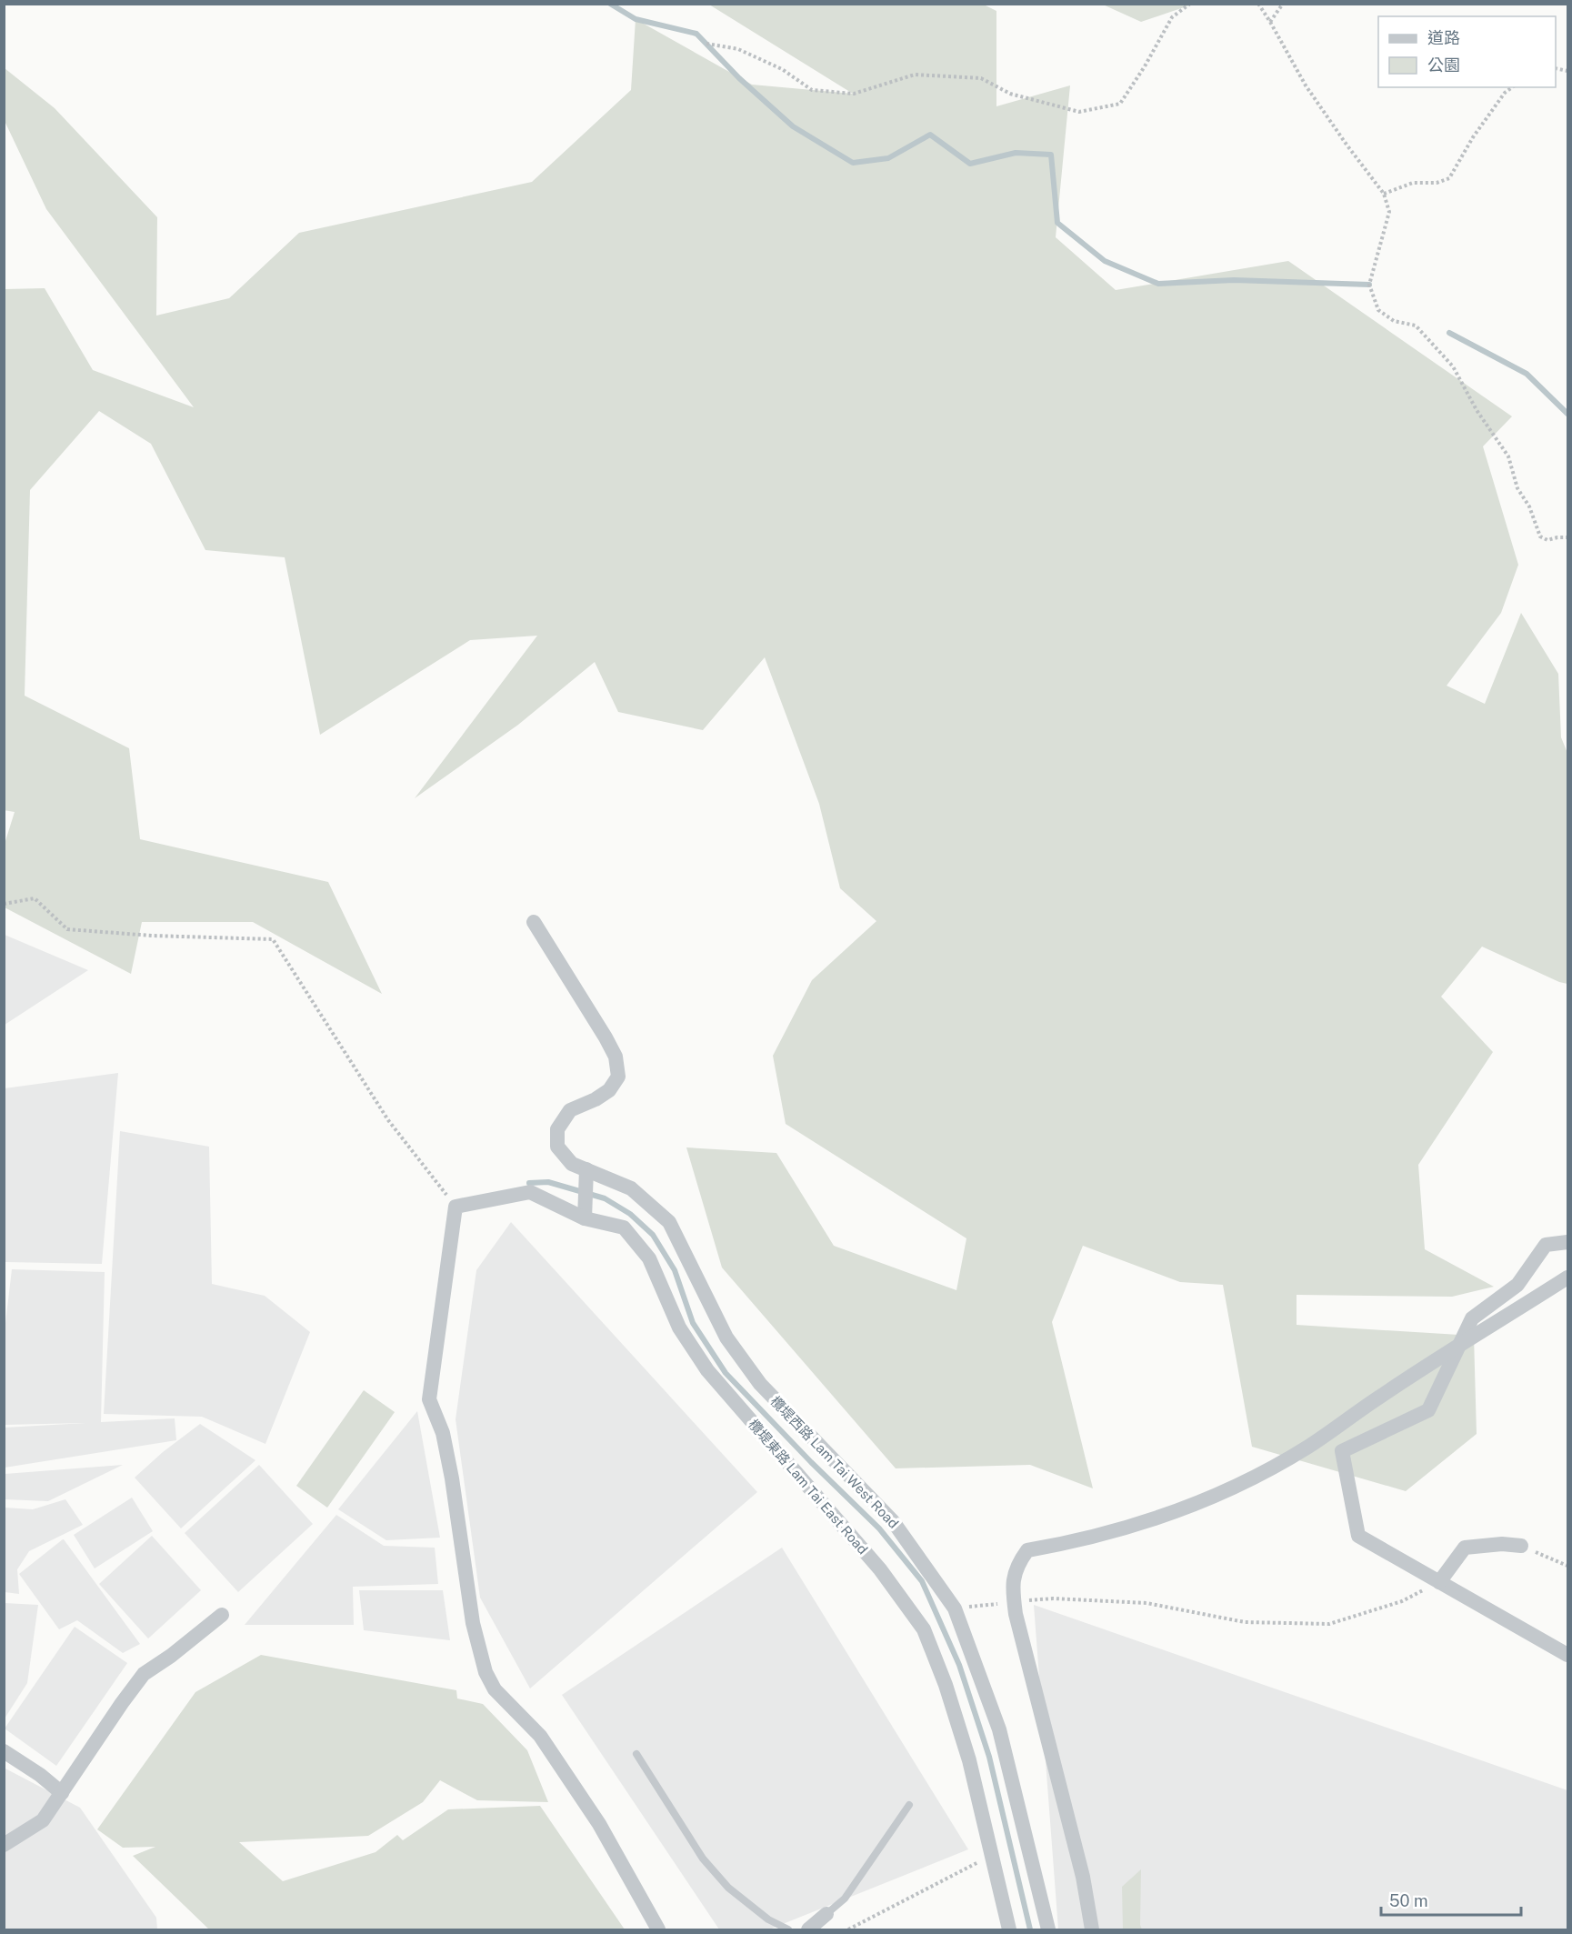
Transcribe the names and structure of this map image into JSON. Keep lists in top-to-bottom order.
{
  "streets": {
    "street": ["欖堤西路 Lam Tai West Road", "欖堤東路 Lam Tai East Road"]
  },
  "legend": ["道路", "公園"],
  "scale_bar": "50 m"
}
